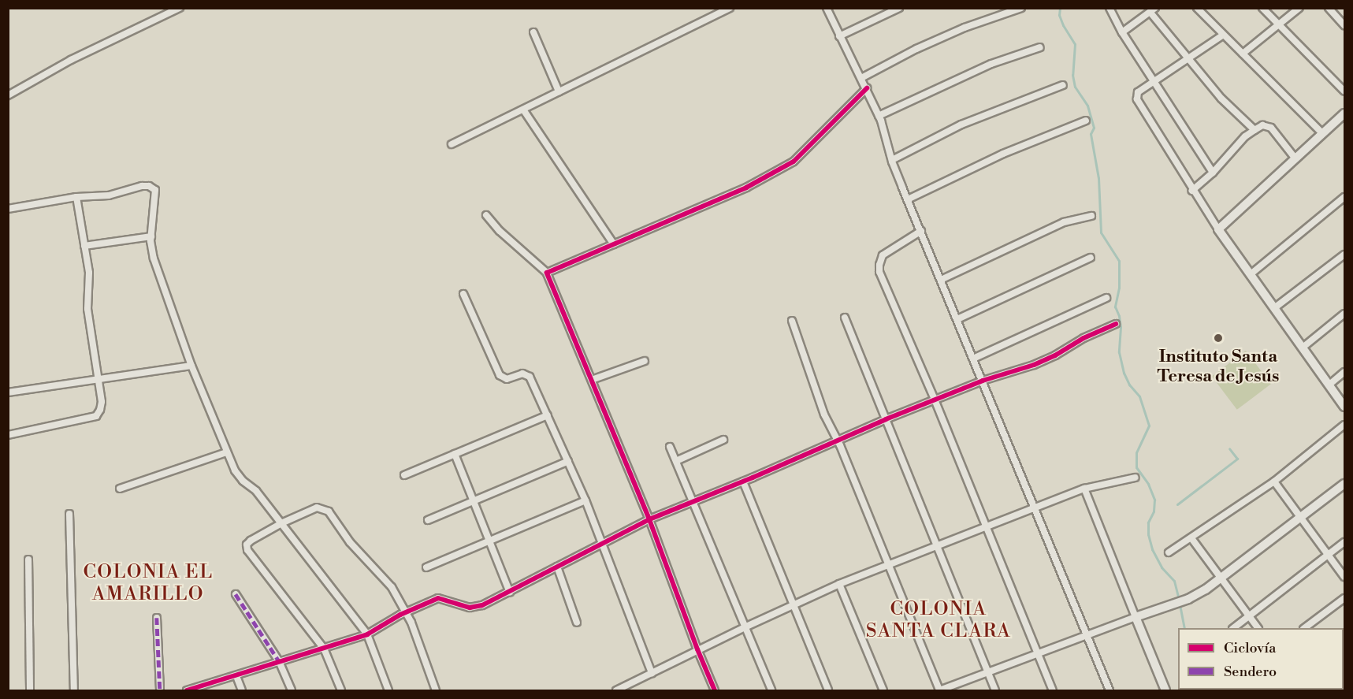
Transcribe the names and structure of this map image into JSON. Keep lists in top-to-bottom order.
{
  "districts": ["COLONIA EL AMARILLO", "COLONIA SANTA CLARA"],
  "places": ["Instituto Santa Teresa de Jesús"],
  "legend": ["Ciclovía", "Sendero"]
}
